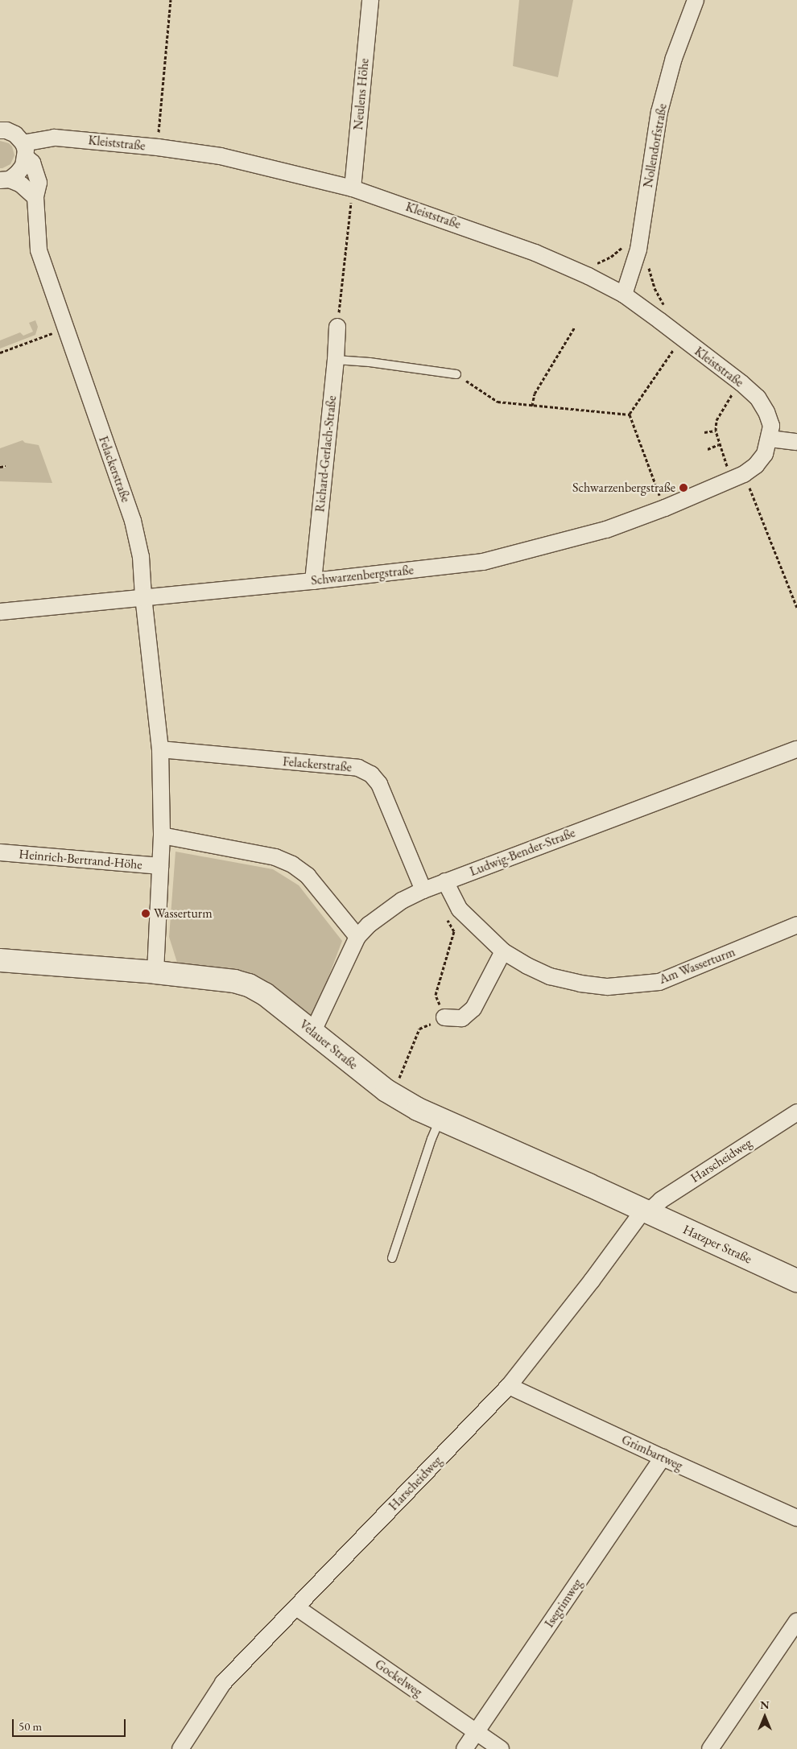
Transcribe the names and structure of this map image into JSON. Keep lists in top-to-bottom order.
{
  "streets": {
    "main road": ["Velauer Straße", "Hatzper Straße"],
    "street": [
      "Neulens Höhe",
      "Kleiststraße",
      "Nollendorfstraße",
      "Richard-Gerlach-Straße",
      "Felackerstraße",
      "Schwarzenbergstraße",
      "Ludwig-Bender-Straße",
      "Heinrich-Bertrand-Höhe",
      "Am Wasserturm",
      "Harscheidweg",
      "Grimbartweg",
      "Isegrimweg",
      "Gockelweg"
    ]
  },
  "crossings": [
    ["Neulens Höhe", "Kleiststraße"],
    ["Kleiststraße", "Nollendorfstraße"],
    ["Kleiststraße", "Felackerstraße"],
    ["Kleiststraße", "Schwarzenbergstraße"],
    ["Richard-Gerlach-Straße", "Schwarzenbergstraße"],
    ["Felackerstraße", "Schwarzenbergstraße"],
    ["Felackerstraße", "Ludwig-Bender-Straße"],
    ["Felackerstraße", "Heinrich-Bertrand-Höhe"],
    ["Felackerstraße", "Velauer Straße"],
    ["Ludwig-Bender-Straße", "Am Wasserturm"],
    ["Ludwig-Bender-Straße", "Velauer Straße"],
    ["Velauer Straße", "Harscheidweg"],
    ["Velauer Straße", "Hatzper Straße"],
    ["Harscheidweg", "Hatzper Straße"],
    ["Harscheidweg", "Grimbartweg"],
    ["Harscheidweg", "Gockelweg"],
    ["Grimbartweg", "Isegrimweg"],
    ["Isegrimweg", "Gockelweg"]
  ],
  "places": ["Schwarzenbergstraße", "Wasserturm"],
  "scale_bar": "50 m",
  "north": "top"
}
